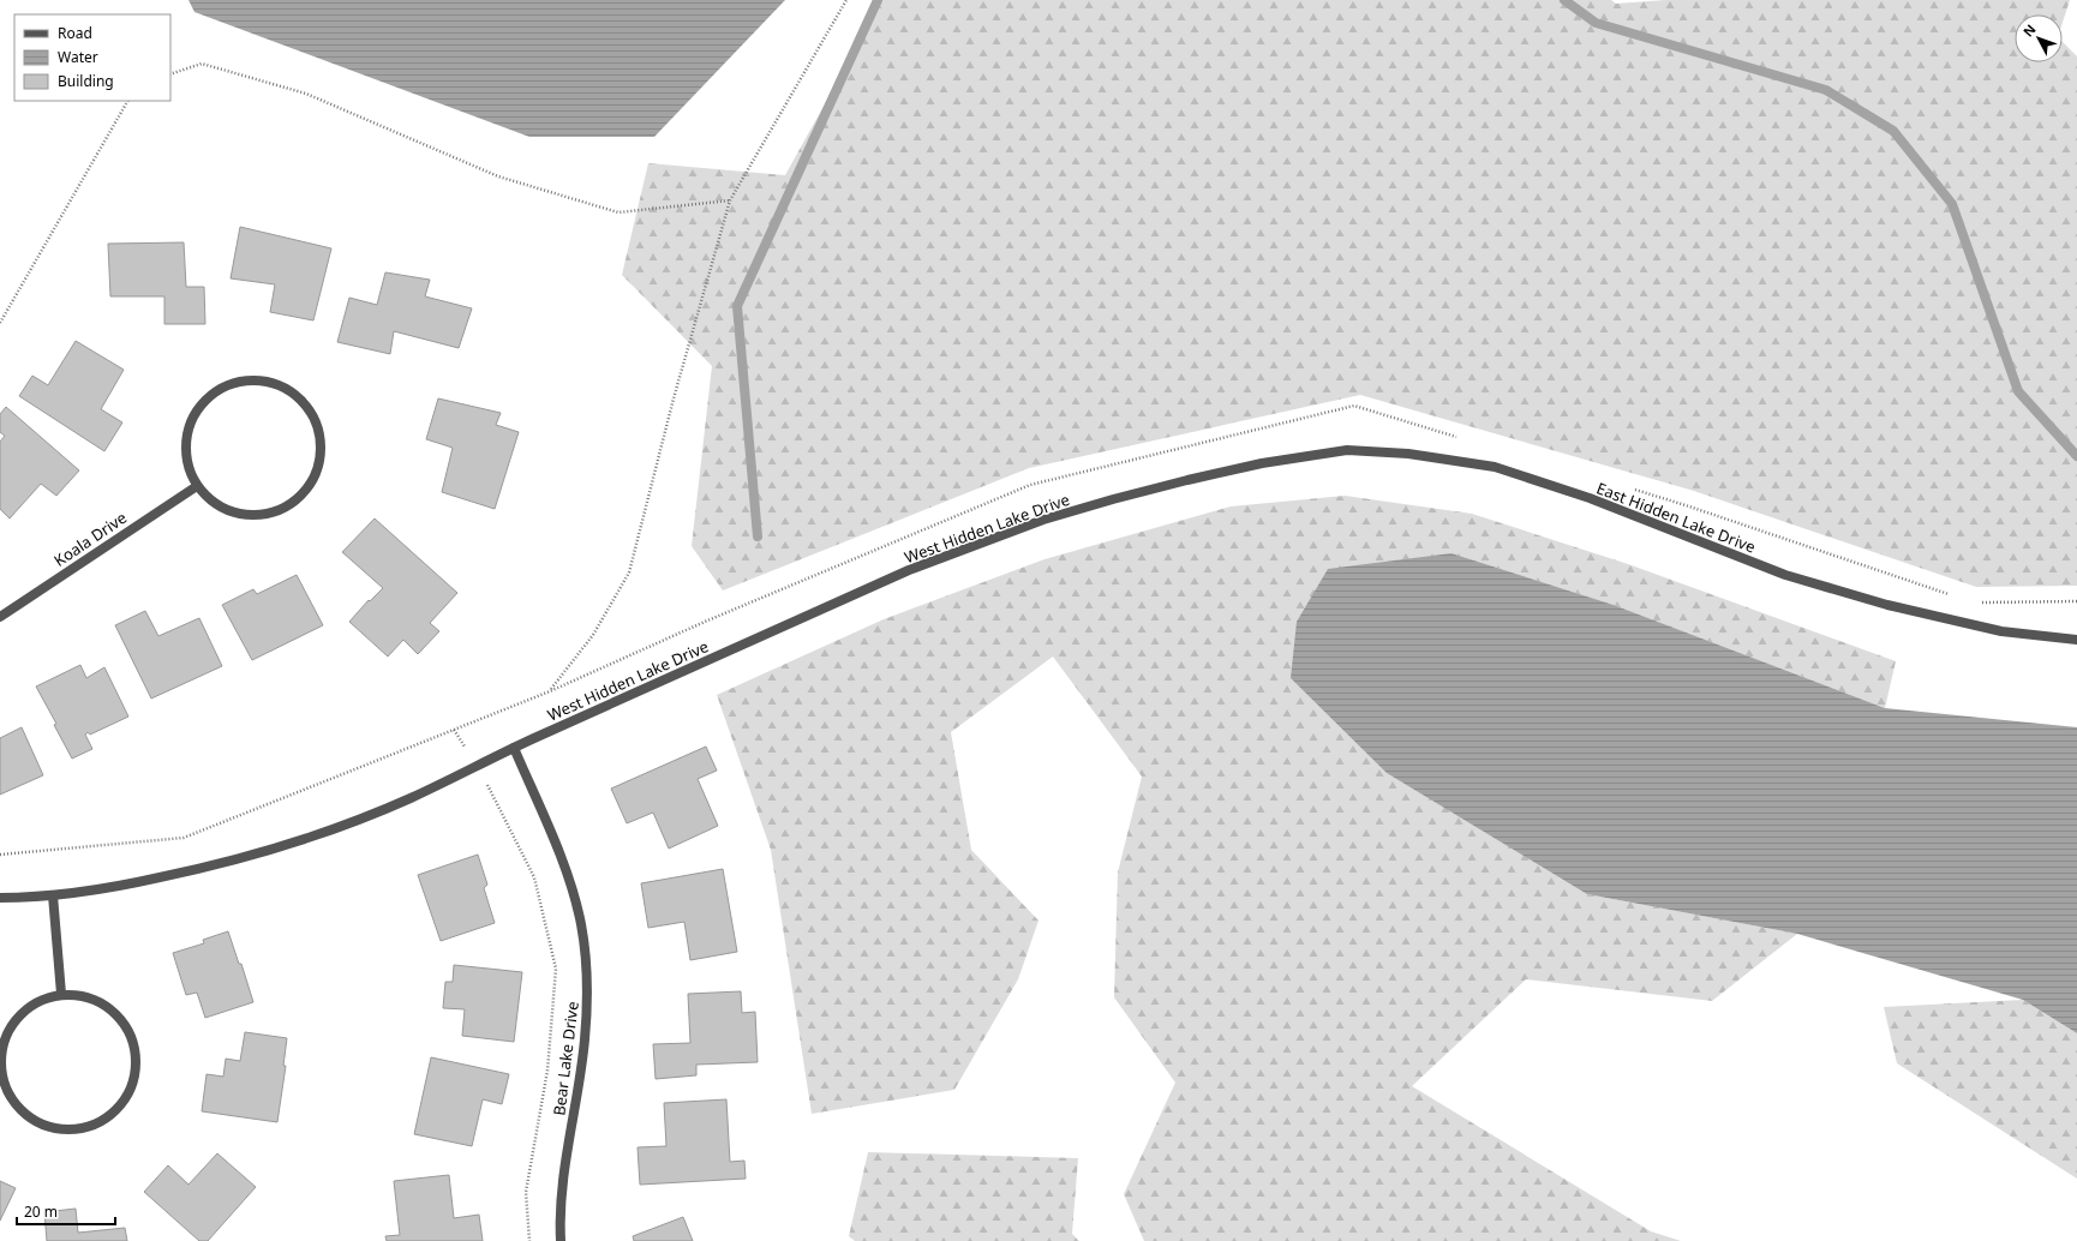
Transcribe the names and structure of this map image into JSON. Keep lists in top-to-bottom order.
{
  "streets": {
    "street": [
      "East Hidden Lake Drive",
      "West Hidden Lake Drive",
      "Koala Drive",
      "Bear Lake Drive"
    ]
  },
  "crossings": [
    ["East Hidden Lake Drive", "West Hidden Lake Drive"],
    ["West Hidden Lake Drive", "Bear Lake Drive"]
  ],
  "legend": ["Road", "Water", "Building"],
  "scale_bar": "20 m",
  "north": "top left"
}
